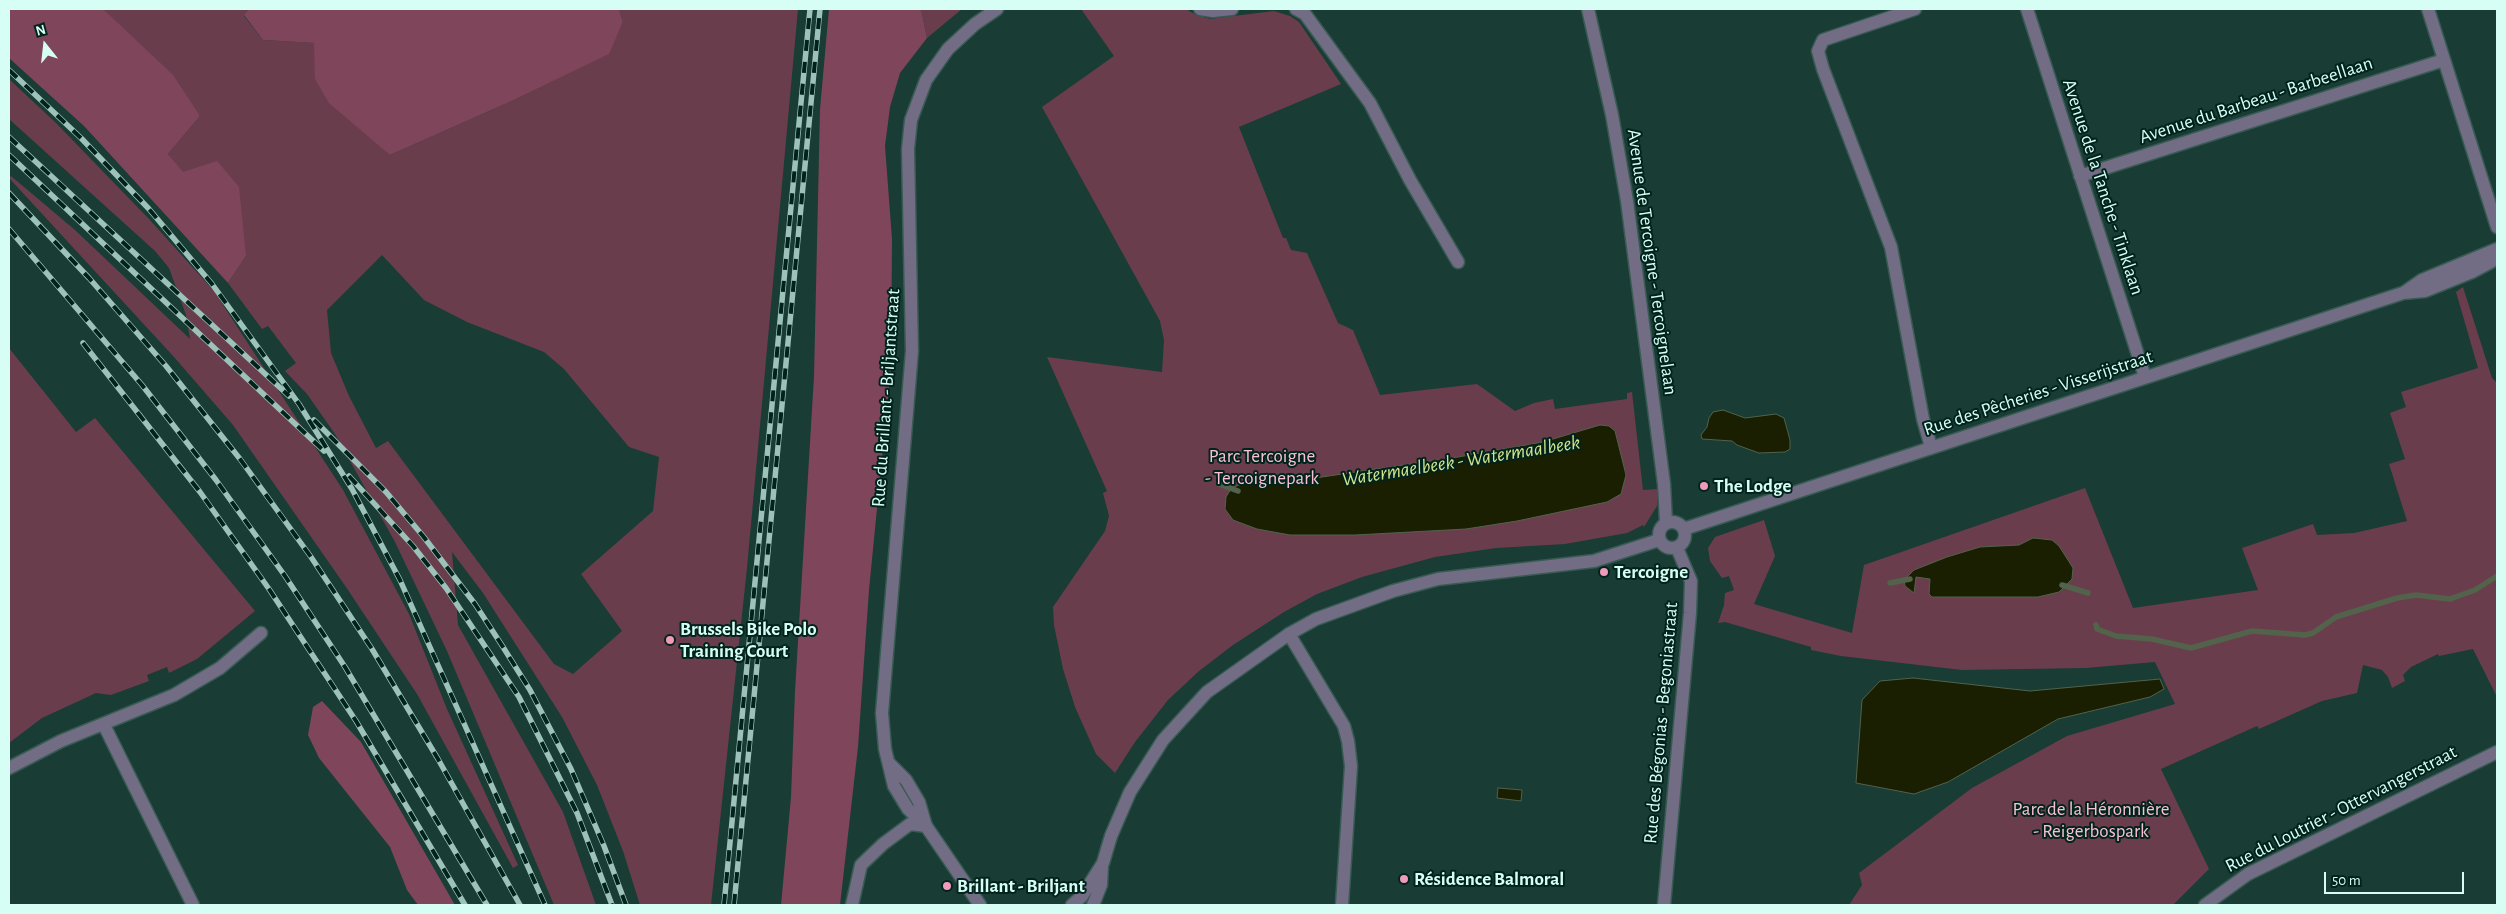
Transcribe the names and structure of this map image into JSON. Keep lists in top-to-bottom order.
{
  "streets": {
    "street": [
      "Avenue du Barbeau - Barbeellaan",
      "Avenue de la Tanche - Tinklaan",
      "Avenue de Tercoigne - Tercoignelaan",
      "Rue des Pêcheries - Visserijstraat",
      "Rue du Brillant - Briljantstraat",
      "Rue des Bégonias - Begoniastraat",
      "Rue du Loutrier - Ottervangerstraat"
    ]
  },
  "crossings": [
    ["Avenue du Barbeau - Barbeellaan", "Avenue de la Tanche - Tinklaan"],
    ["Avenue de la Tanche - Tinklaan", "Rue des Pêcheries - Visserijstraat"],
    ["Avenue de Tercoigne - Tercoignelaan", "Rue des Pêcheries - Visserijstraat"],
    ["Avenue de Tercoigne - Tercoignelaan", "Rue des Bégonias - Begoniastraat"],
    ["Rue des Pêcheries - Visserijstraat", "Rue des Bégonias - Begoniastraat"]
  ],
  "water": ["Watermaelbeek - Watermaalbeek"],
  "parks": ["Parc Tercoigne - Tercoignepark", "Parc de la Héronnière - Reigerbospark"],
  "places": [
    "The Lodge",
    "Tercoigne",
    "Brussels Bike Polo Training Court",
    "Résidence Balmoral",
    "Brillant - Briljant"
  ],
  "scale_bar": "50 m",
  "north": "top"
}
